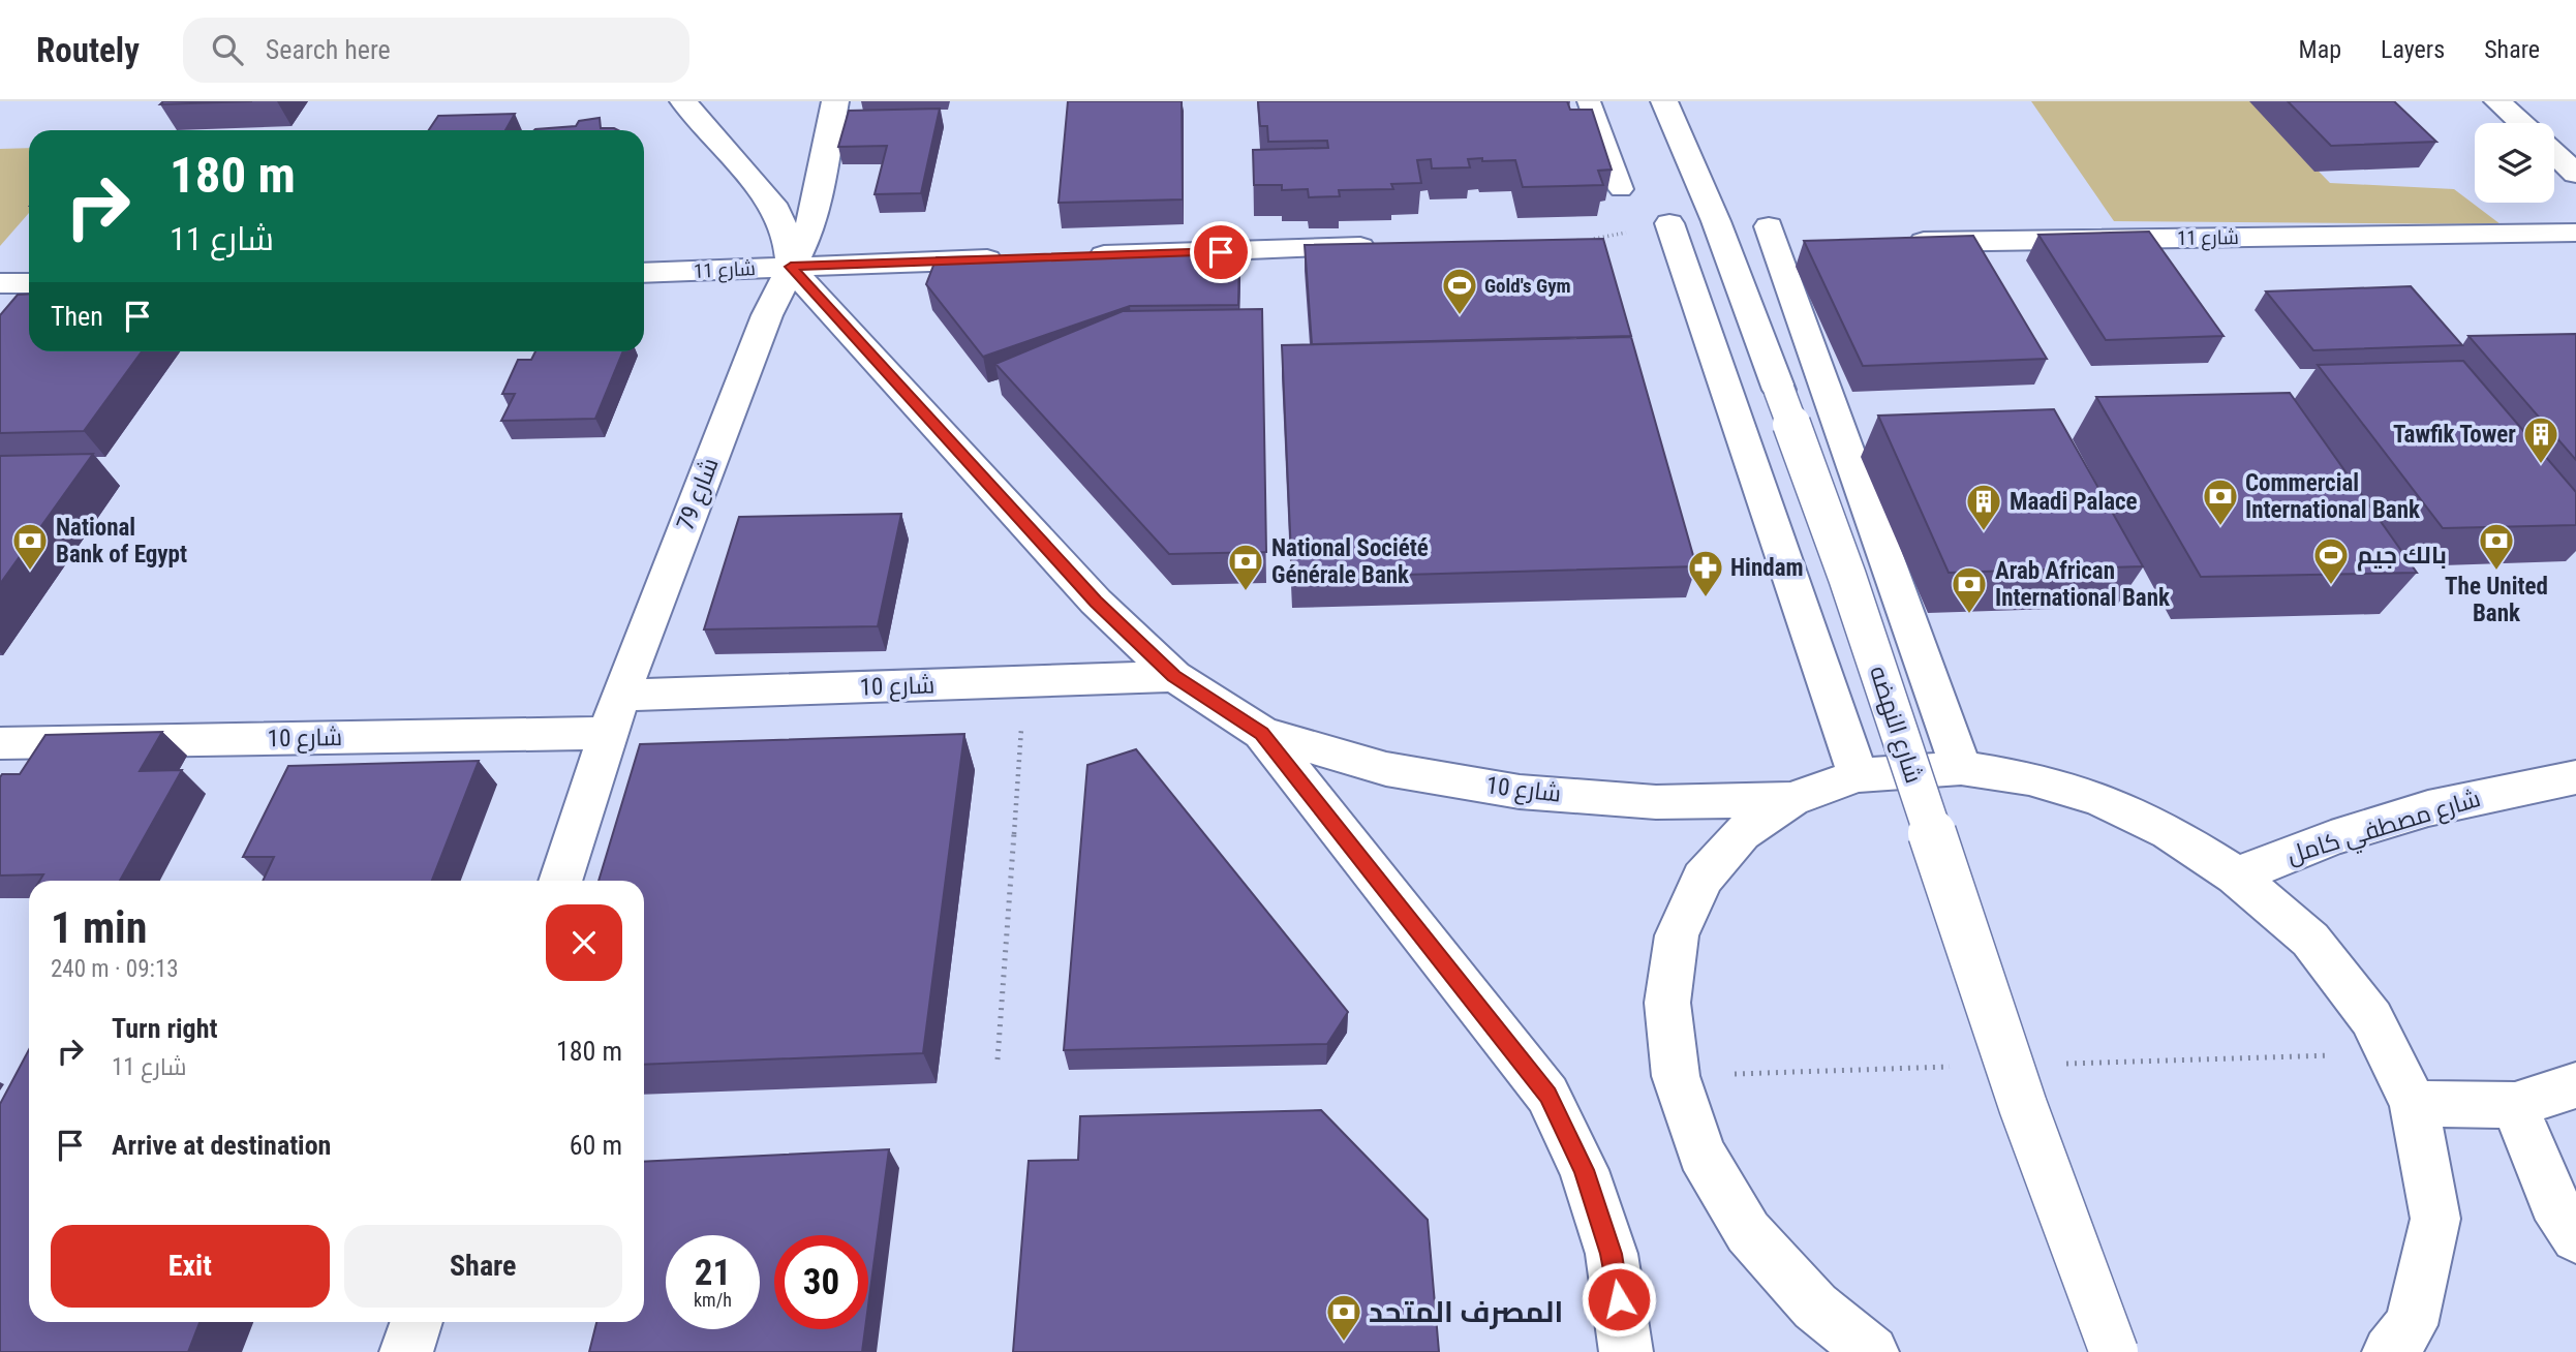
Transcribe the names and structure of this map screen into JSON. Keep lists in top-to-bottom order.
{
  "streets": {
    "street": [
      "شارع 11",
      "شارع 79",
      "شارع 10",
      "شارع النهضه",
      "شارع مصطفي كامل"
    ]
  },
  "crossings": [
    ["شارع 11", "شارع 79"],
    ["شارع 79", "شارع 10"]
  ],
  "places": {
    "sports": ["Gold's Gym", "بالك جيم"],
    "building": ["Tawfik Tower", "Maadi Palace"],
    "bank": [
      "Commercial International Bank",
      "National Bank of Egypt",
      "The United Bank",
      "National Société Générale Bank",
      "Arab African International Bank",
      "المصرف المتحد"
    ],
    "pharmacy": ["Hindam"]
  },
  "page": {
    "header": "Routely",
    "search": "Search here",
    "nav": ["Map", "Layers", "Share"],
    "turn": ["180 m", "شارع 11"],
    "then": "Then",
    "heading": ["1 min", "240 m · 09:13"],
    "list": [
      {
        "name": "Turn right",
        "note": "شارع 11",
        "value": "180 m"
      },
      {
        "name": "Arrive at destination",
        "value": "60 m"
      }
    ],
    "buttons": ["Exit", "Share"],
    "speed": "21 km/h",
    "limit": "30"
  }
}
